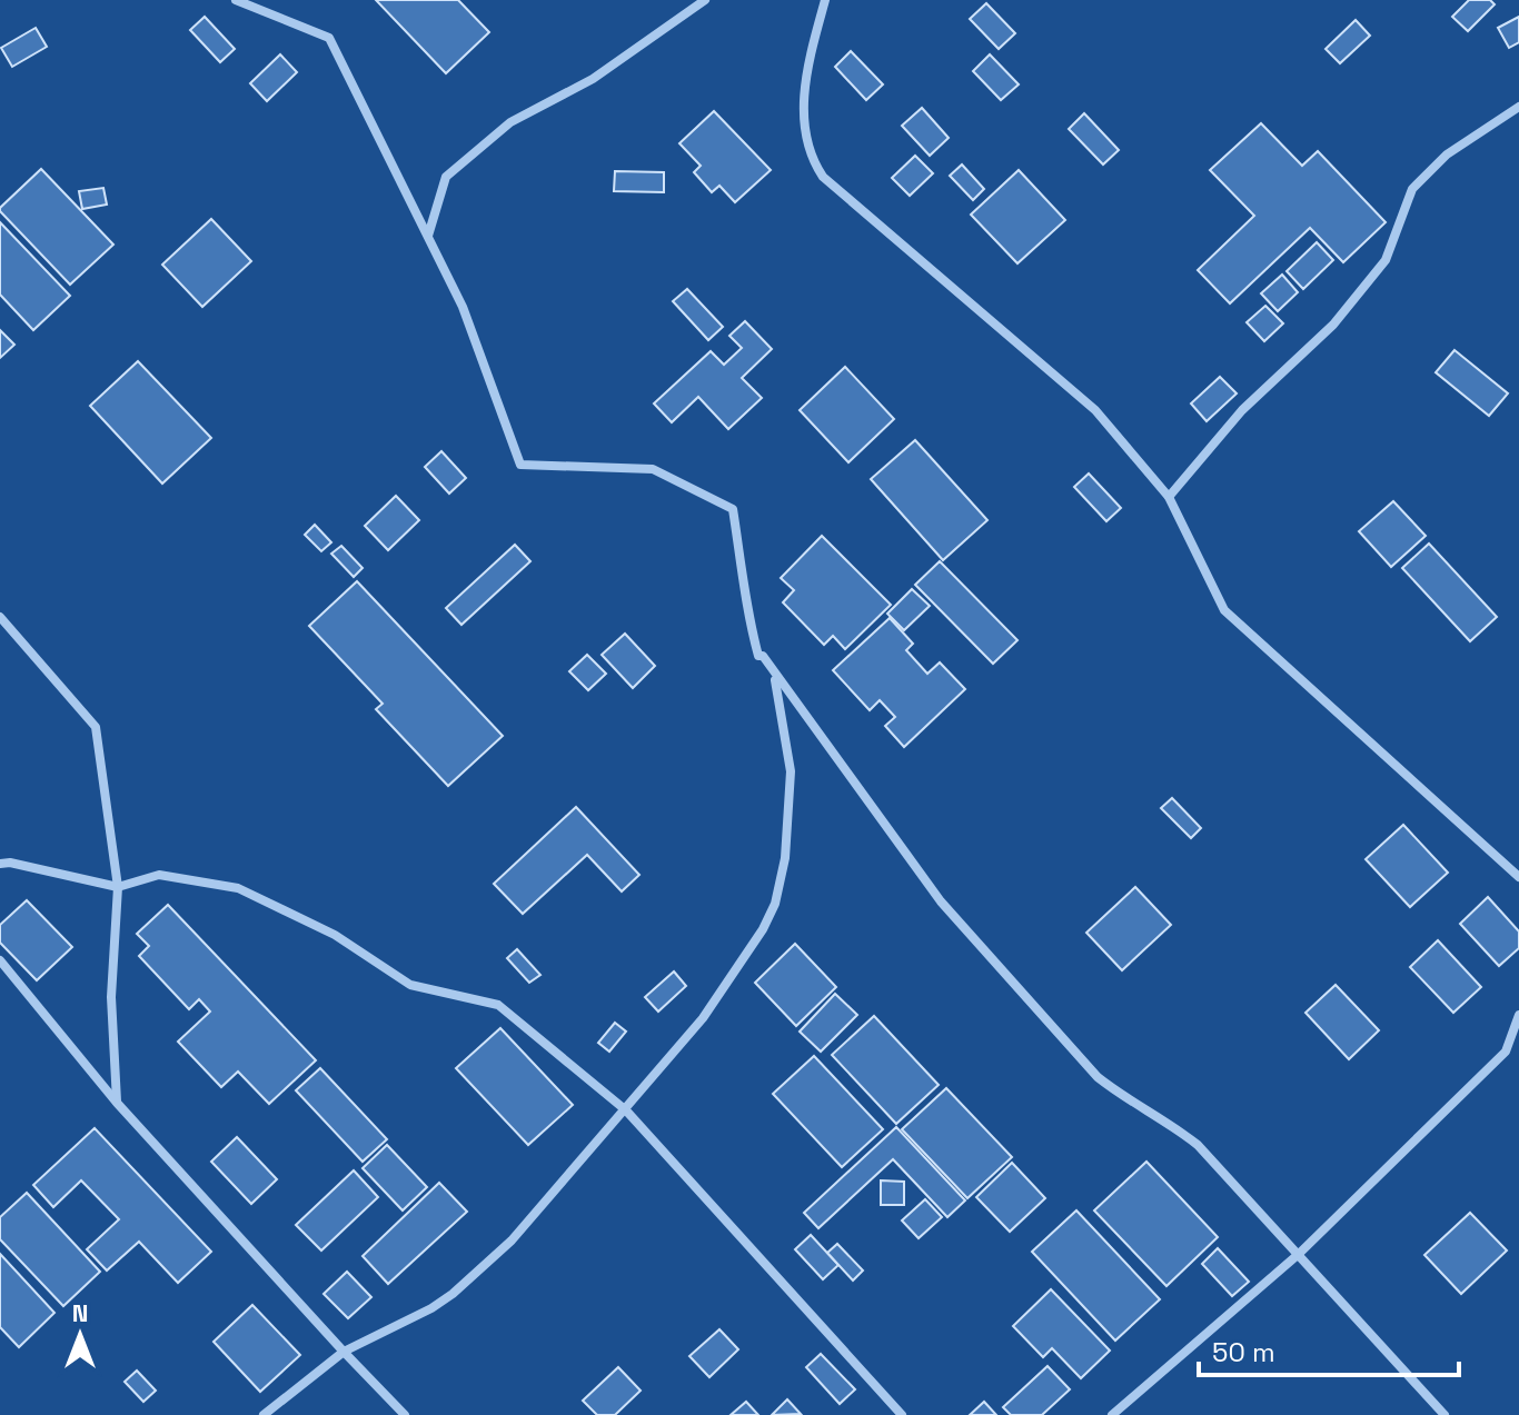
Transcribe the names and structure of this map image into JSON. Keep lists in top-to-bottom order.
{
  "scale_bar": "50 m",
  "north": "top"
}
